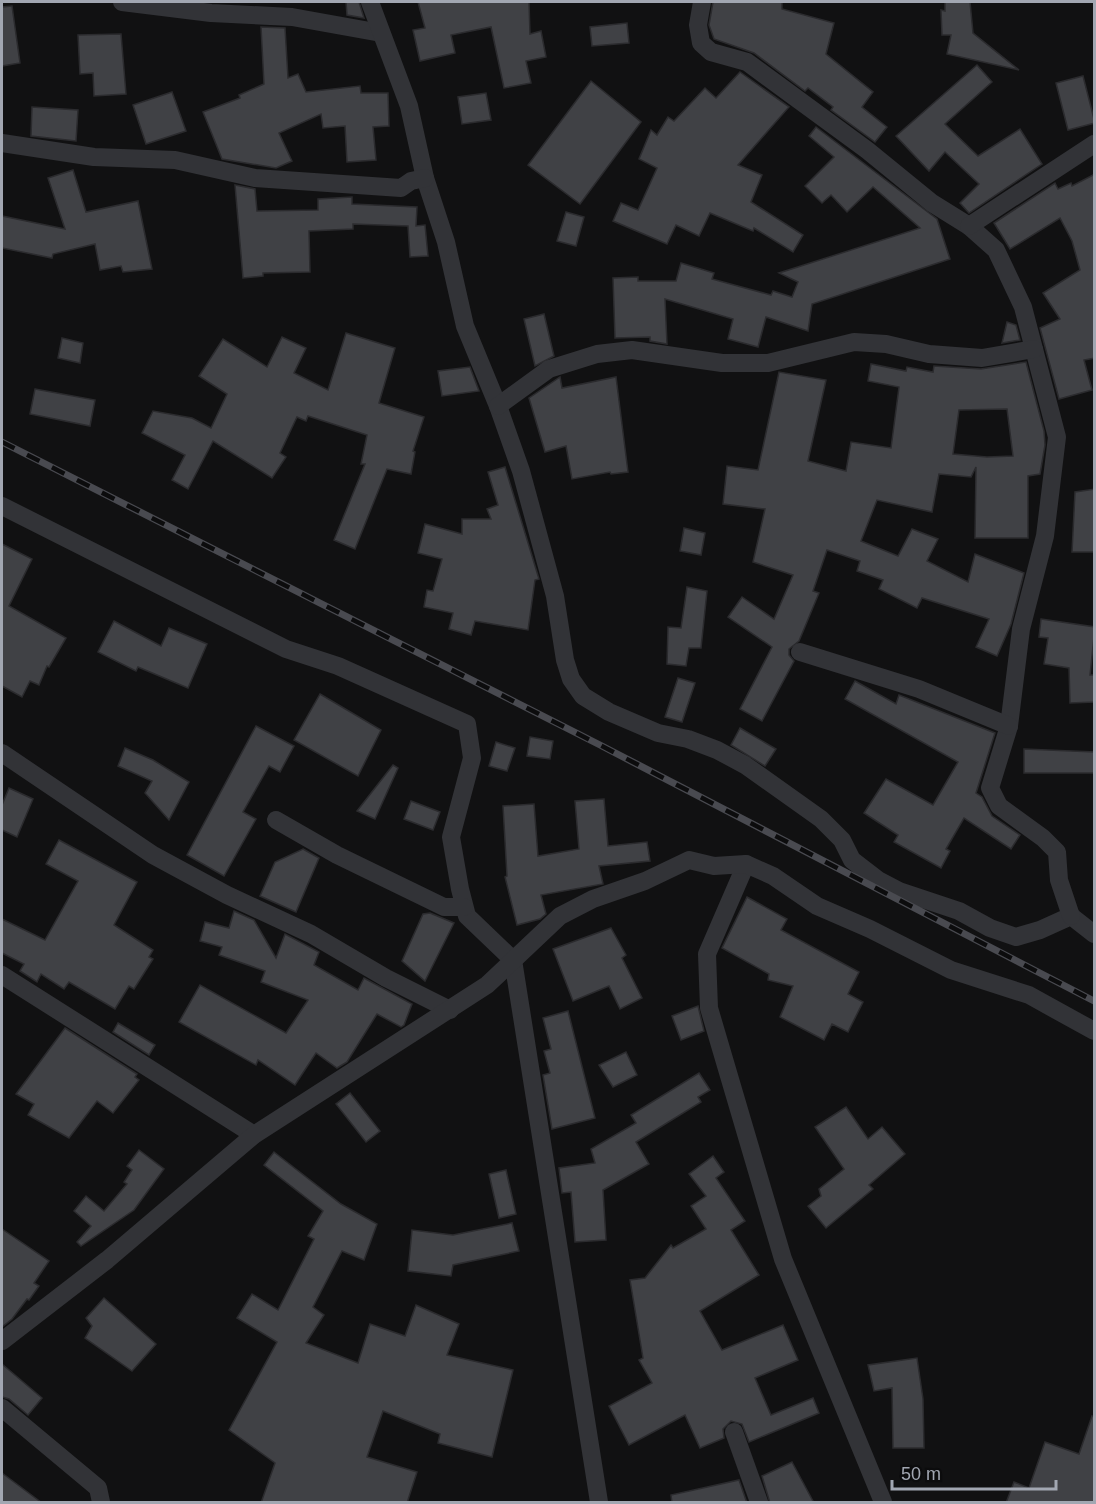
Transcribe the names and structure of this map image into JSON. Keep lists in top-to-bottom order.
{
  "scale_bar": "50 m"
}
